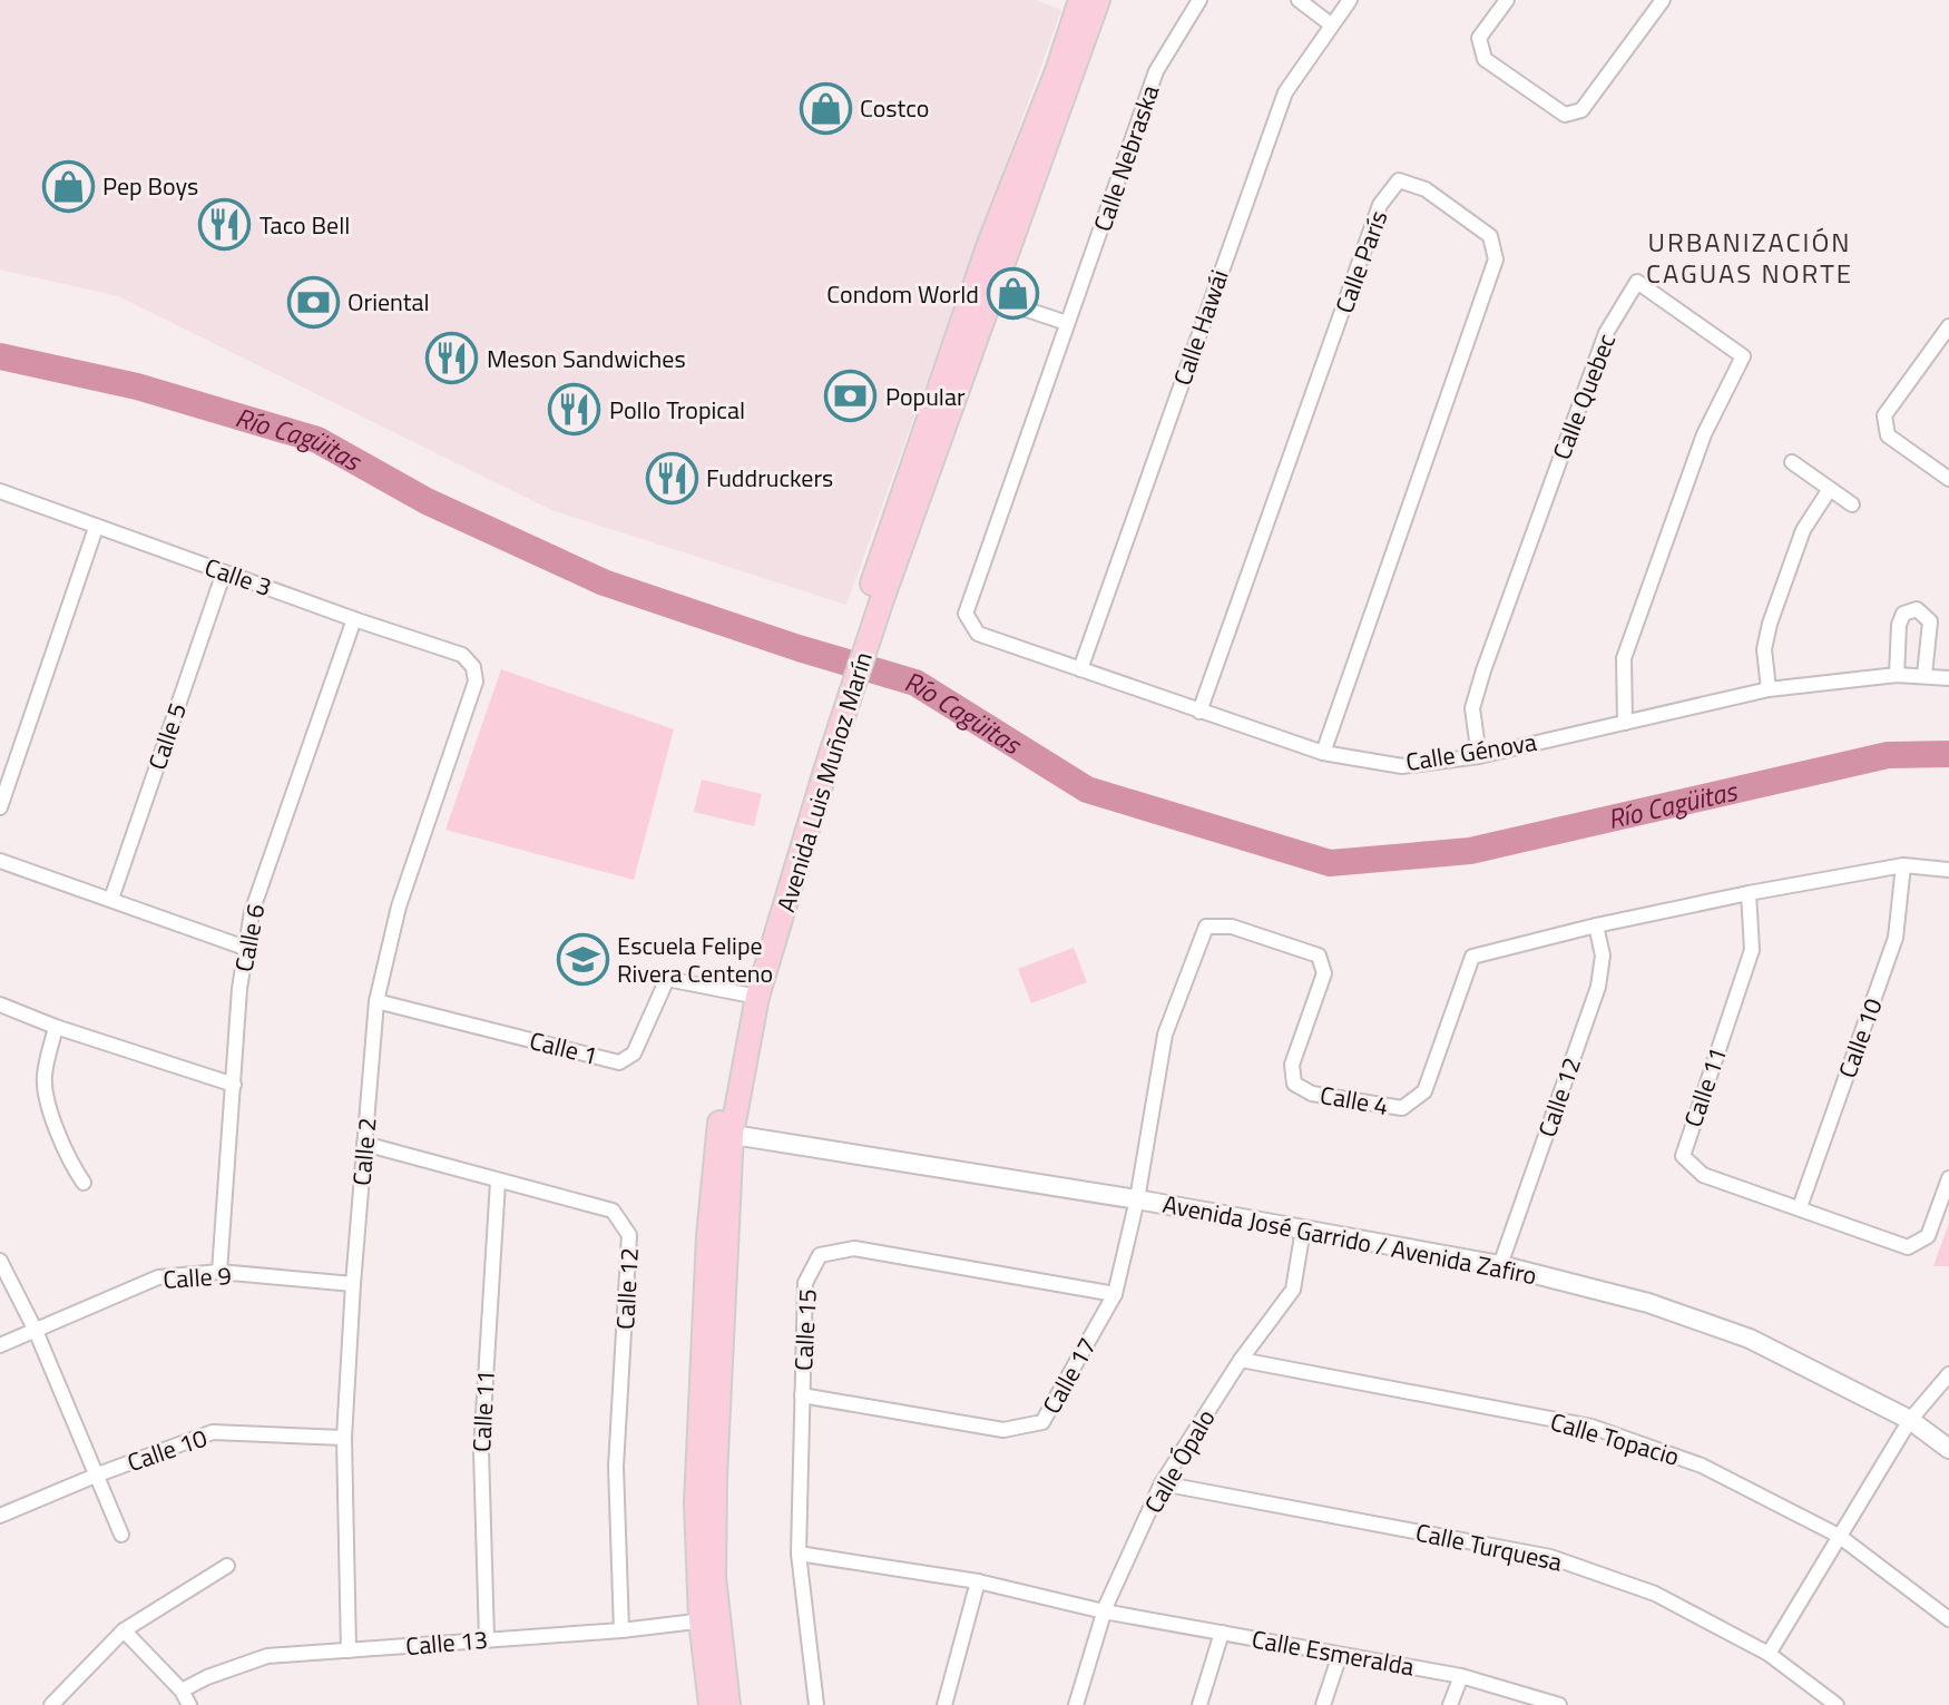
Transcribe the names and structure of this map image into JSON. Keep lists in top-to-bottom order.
{
  "streets": {
    "main road": ["Avenida Luis Muñoz Marín"],
    "street": [
      "Calle Nebraska",
      "Calle París",
      "Calle Hawái",
      "Calle Quebec",
      "Calle 3",
      "Calle 5",
      "Calle Génova",
      "Calle 6",
      "Calle 10",
      "Calle 1",
      "Calle 11",
      "Calle 12",
      "Calle 4",
      "Calle 2",
      "Avenida José Garrido / Avenida Zafiro",
      "Calle 9",
      "Calle 15",
      "Calle 17",
      "Calle Topacio",
      "Calle Ópalo",
      "Calle Turquesa",
      "Calle 13",
      "Calle Esmeralda"
    ]
  },
  "crossings": [
    ["Calle Nebraska", "Calle Génova"],
    ["Calle París", "Calle Génova"],
    ["Calle Hawái", "Calle Génova"],
    ["Calle Quebec", "Calle Génova"],
    ["Calle 3", "Calle 5"],
    ["Calle 3", "Calle 6"],
    ["Calle 3", "Calle 2"],
    ["Avenida Luis Muñoz Marín", "Calle 1"],
    ["Avenida Luis Muñoz Marín", "Avenida José Garrido / Avenida Zafiro"],
    ["Avenida Luis Muñoz Marín", "Calle 13"],
    ["Calle 6", "Calle 9"],
    ["Calle 10", "Calle 11"],
    ["Calle 10", "Calle 4"],
    ["Calle 10", "Calle 2"],
    ["Calle 1", "Calle 2"],
    ["Calle 11", "Calle 12"],
    ["Calle 11", "Calle 4"],
    ["Calle 11", "Calle 13"],
    ["Calle 12", "Calle 4"],
    ["Calle 12", "Calle 2"],
    ["Calle 12", "Avenida José Garrido / Avenida Zafiro"],
    ["Calle 12", "Calle 13"],
    ["Calle 4", "Avenida José Garrido / Avenida Zafiro"],
    ["Calle 4", "Calle 17"],
    ["Calle 2", "Calle 9"],
    ["Calle 2", "Calle 13"],
    ["Avenida José Garrido / Avenida Zafiro", "Calle 17"],
    ["Avenida José Garrido / Avenida Zafiro", "Calle Ópalo"],
    ["Calle 15", "Calle 17"],
    ["Calle 15", "Calle Esmeralda"],
    ["Calle Topacio", "Calle Ópalo"],
    ["Calle Ópalo", "Calle Turquesa"],
    ["Calle Ópalo", "Calle Esmeralda"]
  ],
  "districts": ["URBANIZACIÓN CAGUAS NORTE"],
  "water": ["Río Cagüitas"],
  "places": {
    "shop": ["Costco", "Pep Boys", "Condom World"],
    "restaurant": [
      "Taco Bell",
      "Meson Sandwiches",
      "Pollo Tropical",
      "Fuddruckers"
    ],
    "bank": ["Oriental", "Popular"],
    "school or university": ["Escuela Felipe Rivera Centeno"]
  }
}
